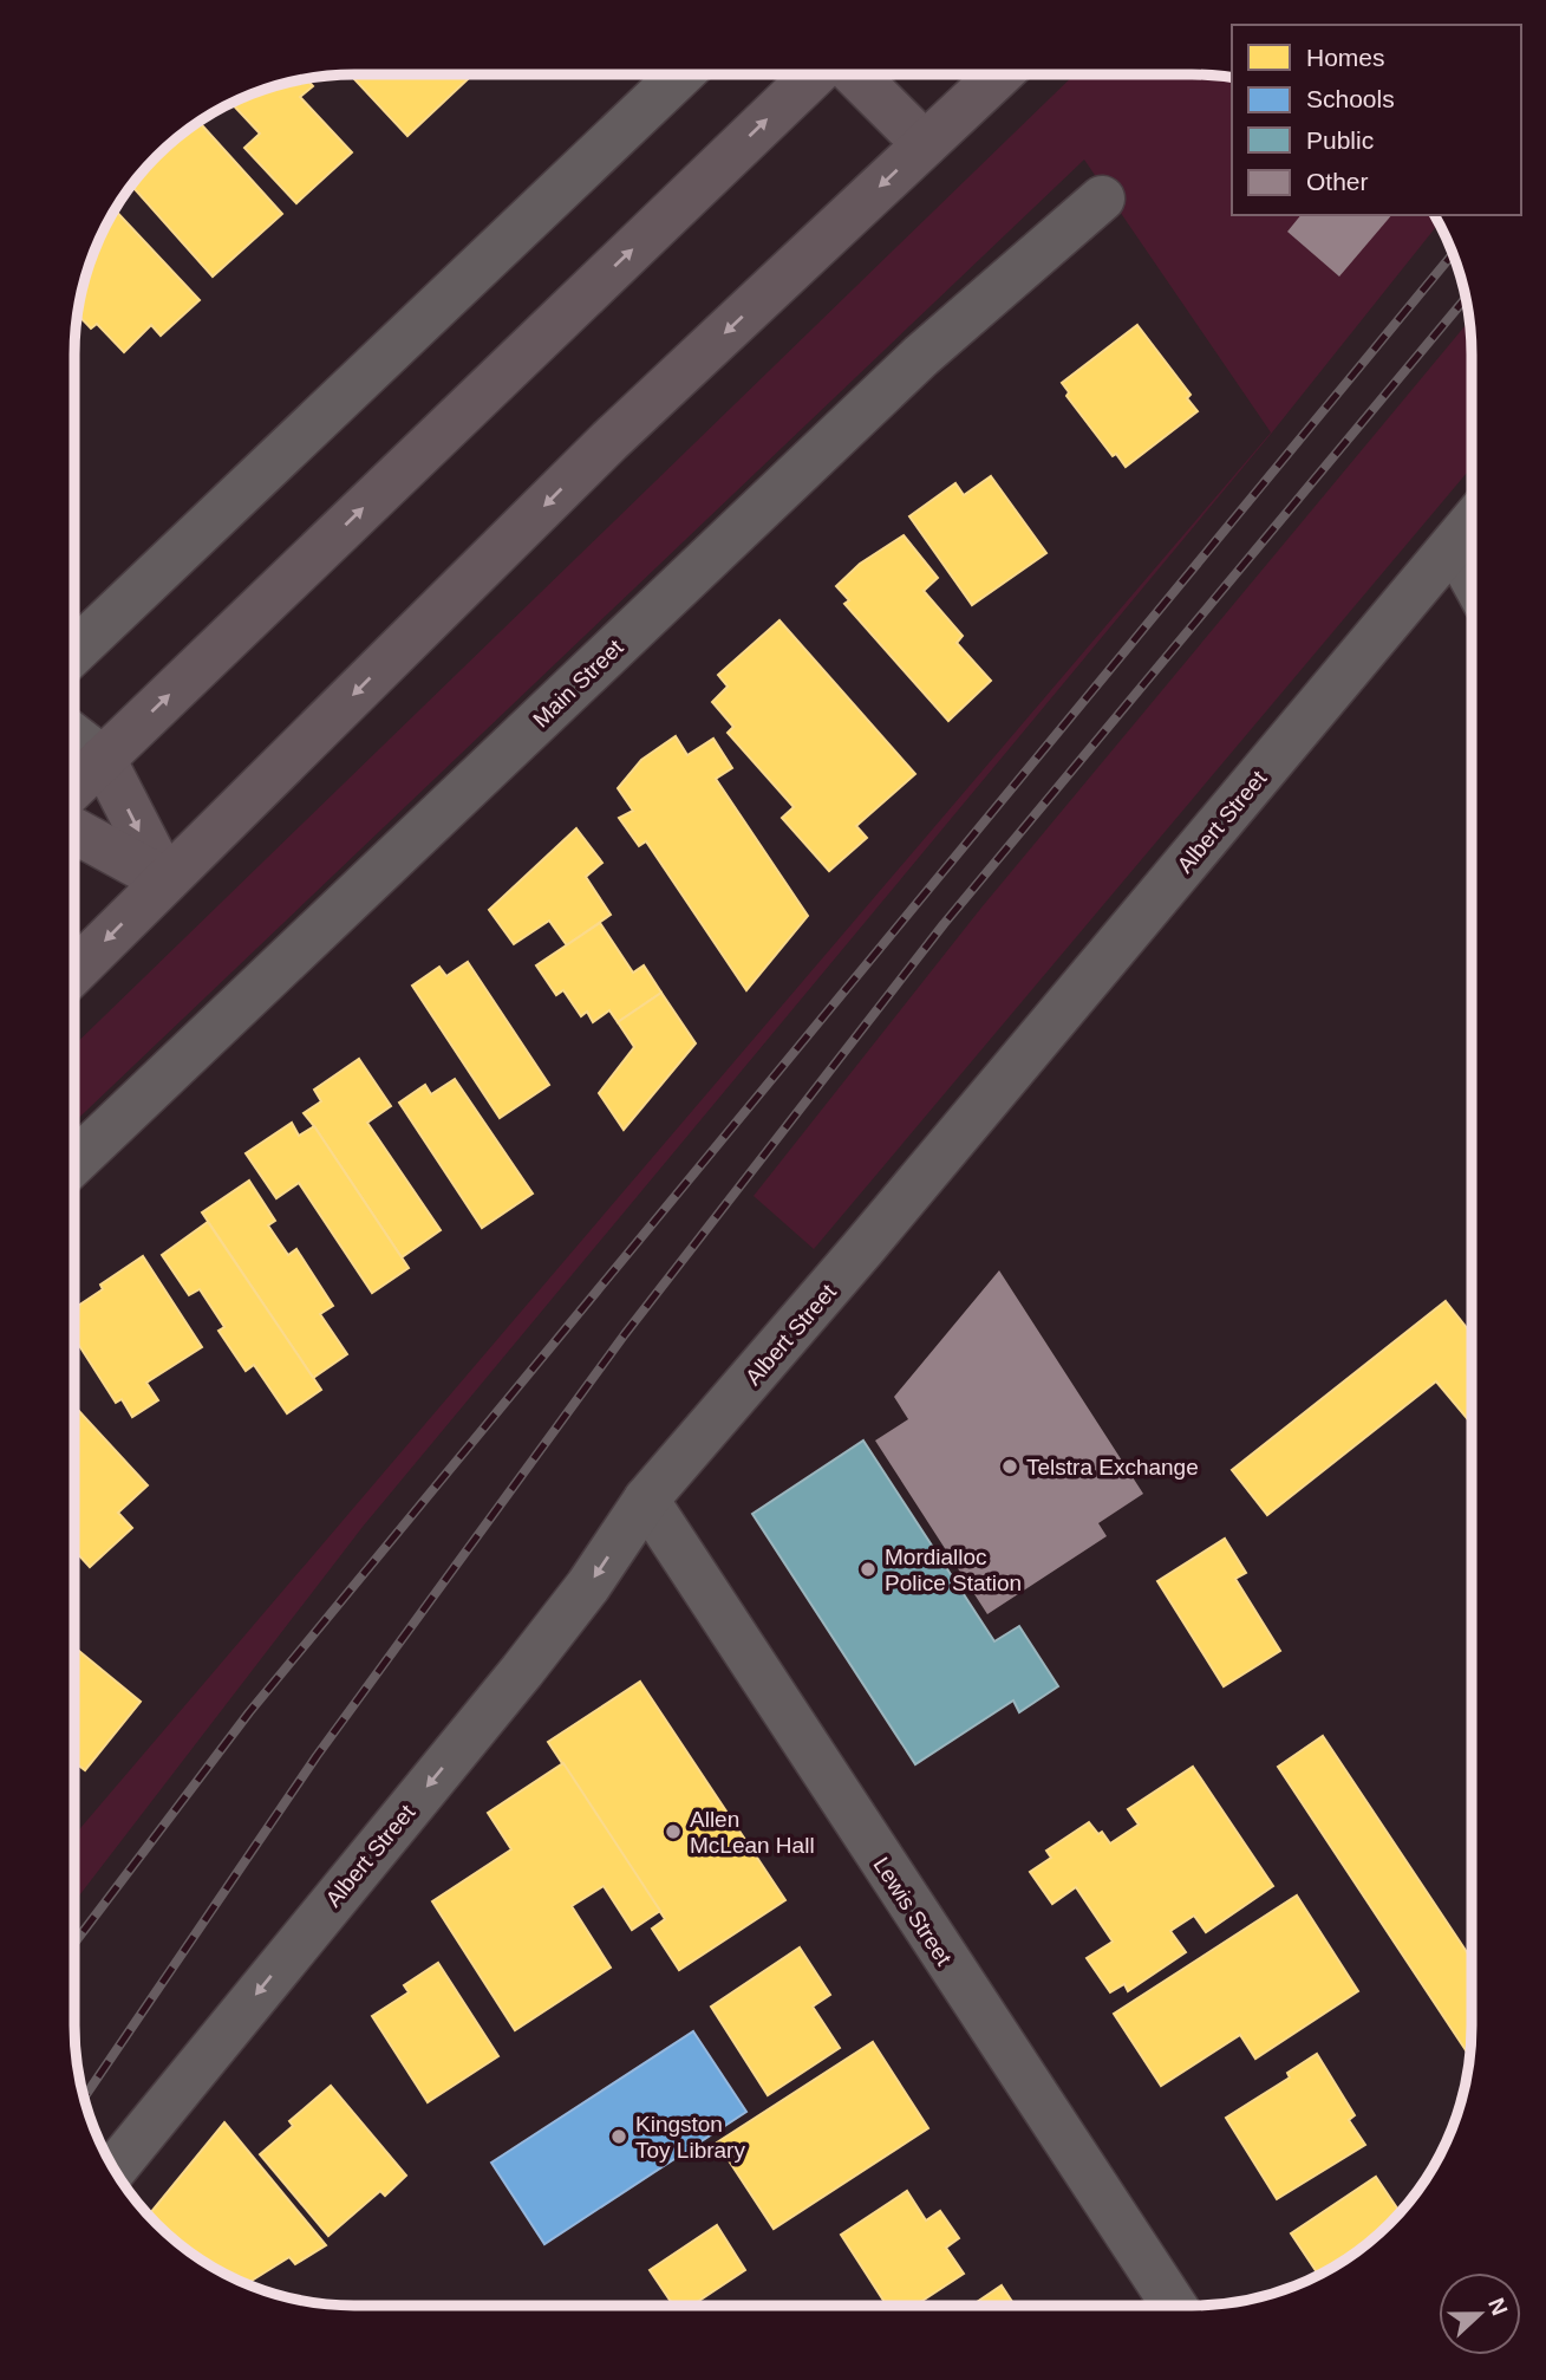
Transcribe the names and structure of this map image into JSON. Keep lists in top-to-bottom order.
{
  "streets": {
    "street": ["Main Street", "Albert Street", "Lewis Street"]
  },
  "crossings": [
    ["Albert Street", "Lewis Street"]
  ],
  "one_way": ["Albert Street"],
  "places": [
    "Telstra Exchange",
    "Mordialloc Police Station",
    "Allen McLean Hall",
    "Kingston Toy Library"
  ],
  "legend": [
    "Homes",
    "Schools",
    "Public",
    "Other"
  ],
  "north": "right"
}
